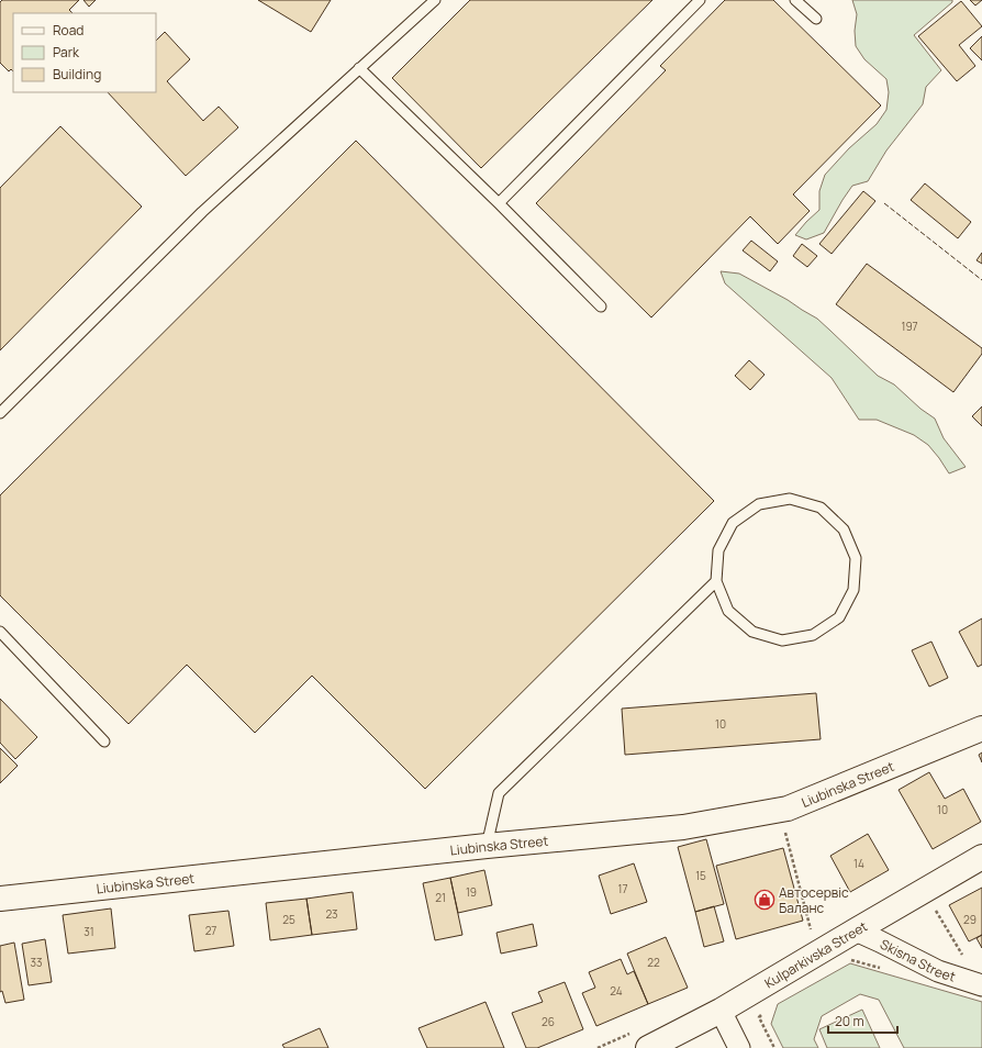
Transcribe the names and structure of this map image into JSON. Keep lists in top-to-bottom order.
{
  "streets": {
    "main road": ["Liubinska Street", "Kulparkivska Street"],
    "street": ["Skisna Street"]
  },
  "crossings": [
    ["Kulparkivska Street", "Skisna Street"]
  ],
  "places": {
    "shop": ["Автосервіс Баланс"]
  },
  "house_numbers": [
    "197",
    "10",
    "10",
    "14",
    "15",
    "17",
    "19",
    "21",
    "23",
    "25",
    "29",
    "27",
    "31",
    "33",
    "22",
    "24",
    "26"
  ],
  "legend": ["Road", "Park", "Building"],
  "scale_bar": "20 m"
}
